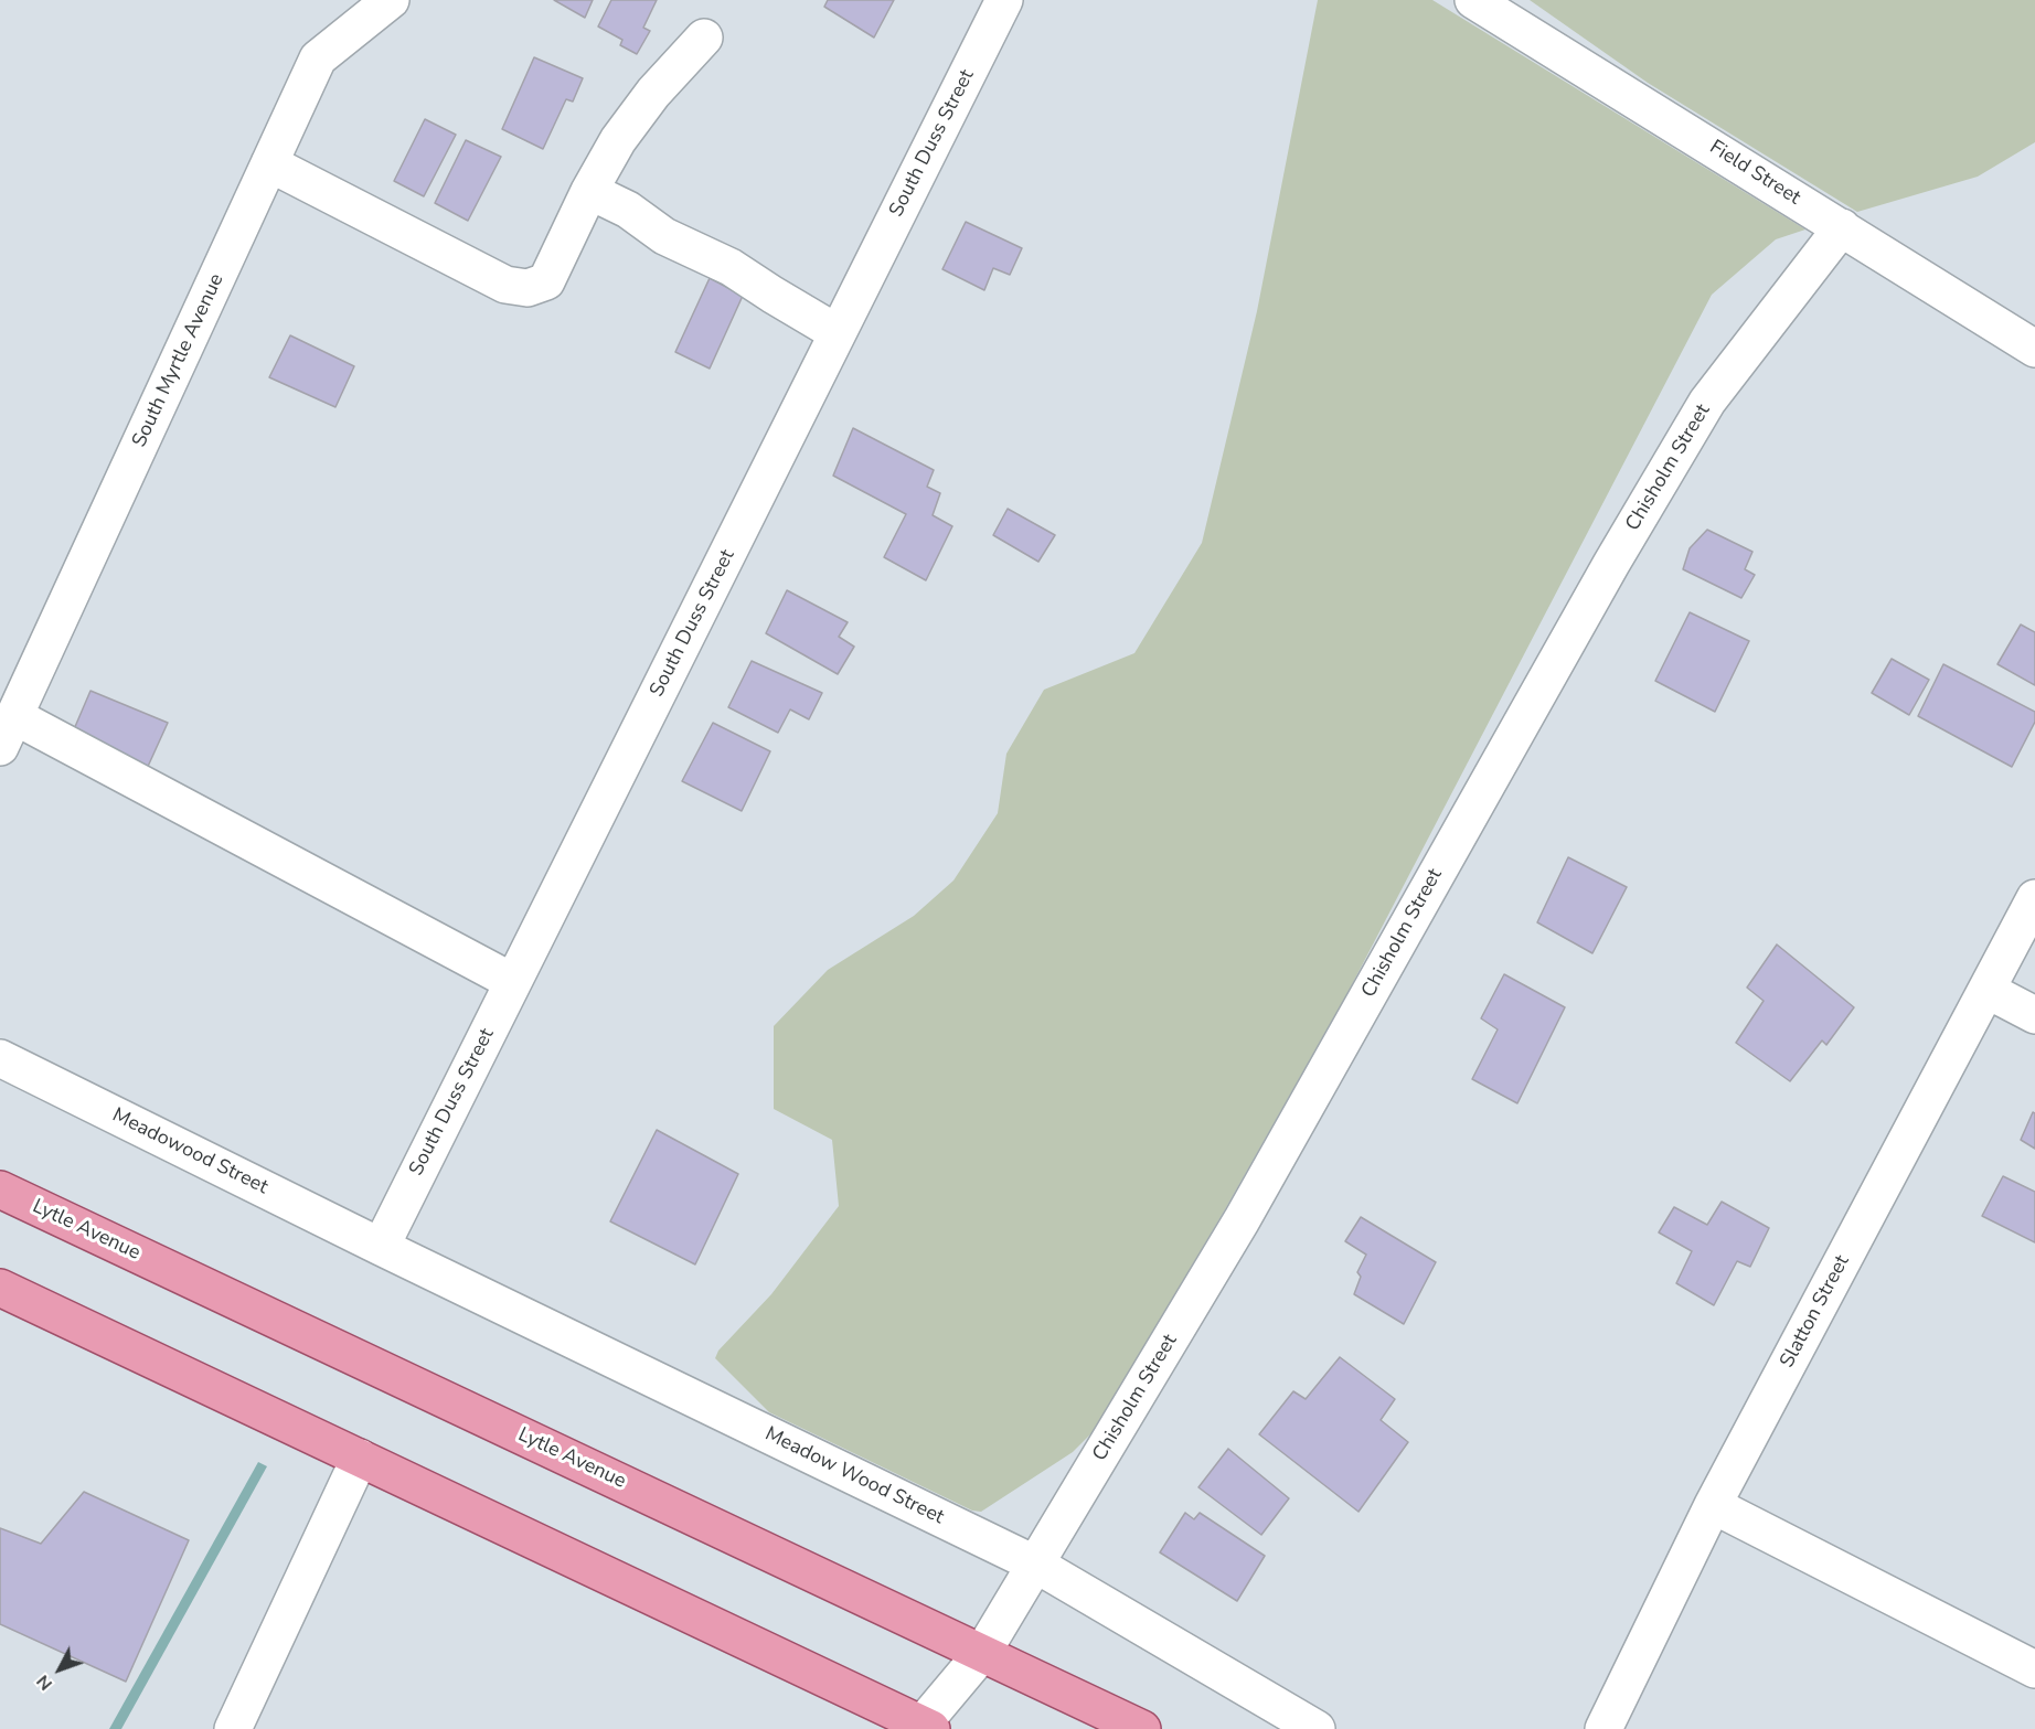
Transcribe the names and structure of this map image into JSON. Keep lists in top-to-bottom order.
{
  "streets": {
    "main road": ["Lytle Avenue"],
    "street": [
      "South Duss Street",
      "Field Street",
      "South Myrtle Avenue",
      "Chisholm Street",
      "Meadowood Street",
      "Slatton Street",
      "Meadow Wood Street"
    ]
  },
  "crossings": [
    ["South Duss Street", "Meadowood Street"],
    ["South Duss Street", "Meadow Wood Street"],
    ["Field Street", "Chisholm Street"],
    ["Chisholm Street", "Lytle Avenue"],
    ["Chisholm Street", "Meadow Wood Street"],
    ["Meadowood Street", "Meadow Wood Street"]
  ],
  "north": "bottom left"
}
